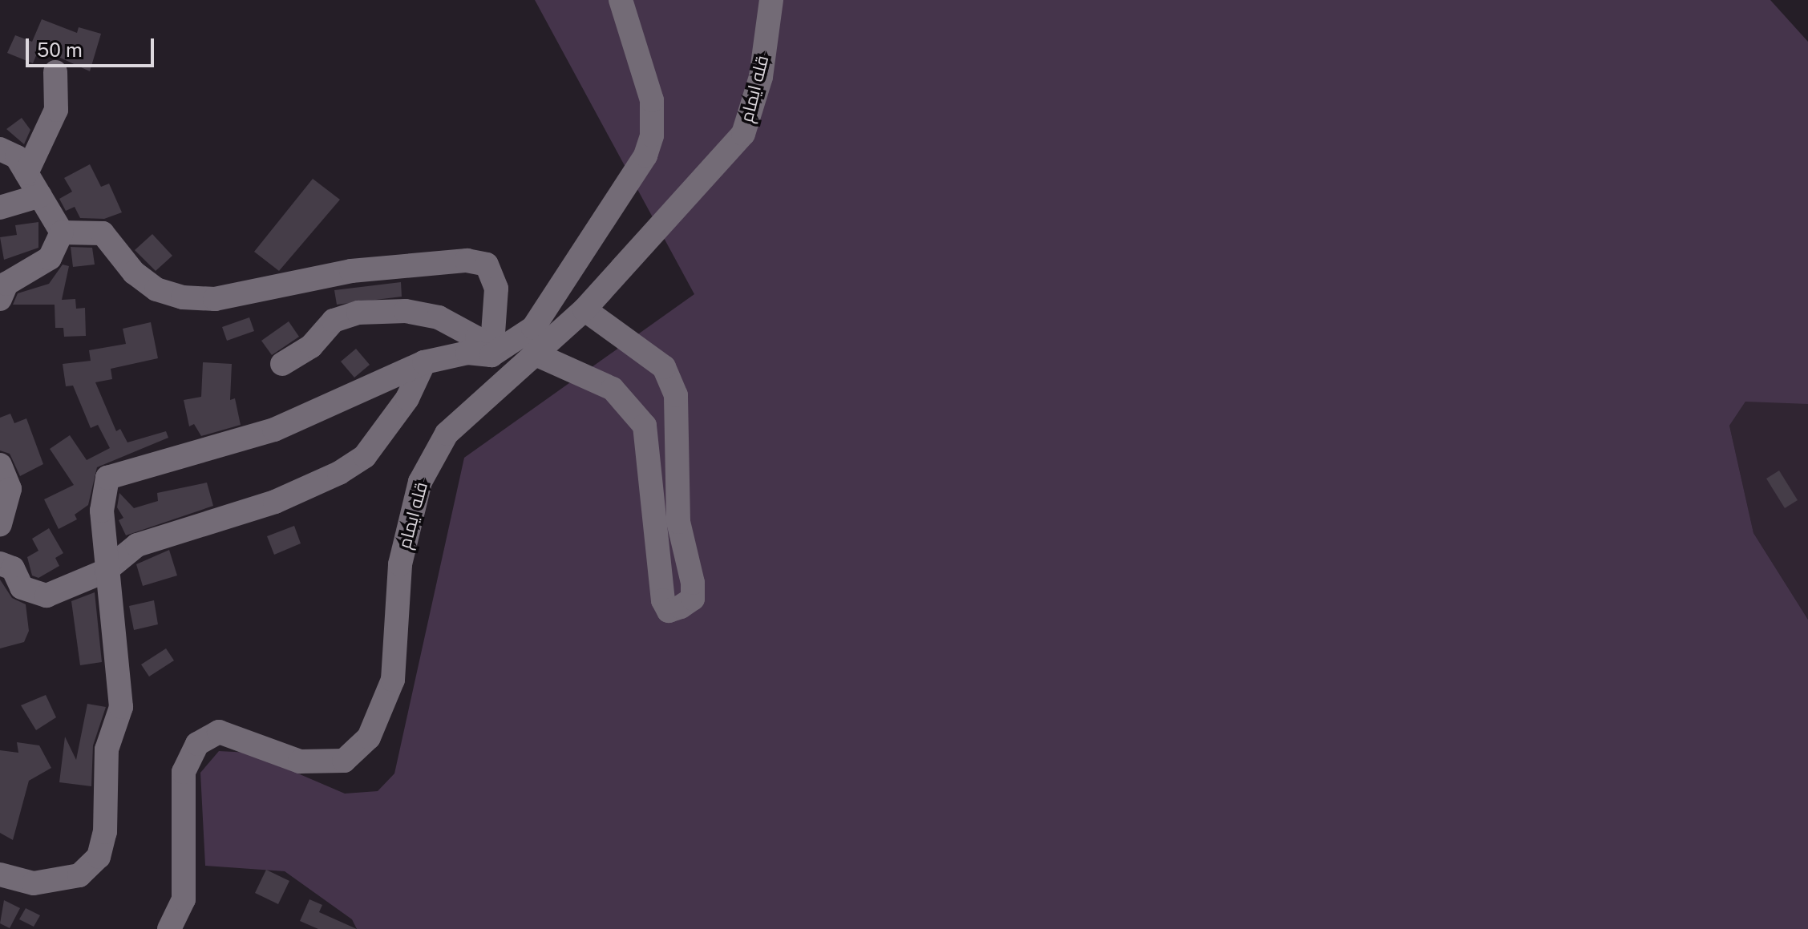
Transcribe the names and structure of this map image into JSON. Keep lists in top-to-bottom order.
{
  "streets": {
    "street": ["قله ایمام"]
  },
  "scale_bar": "50 m"
}
